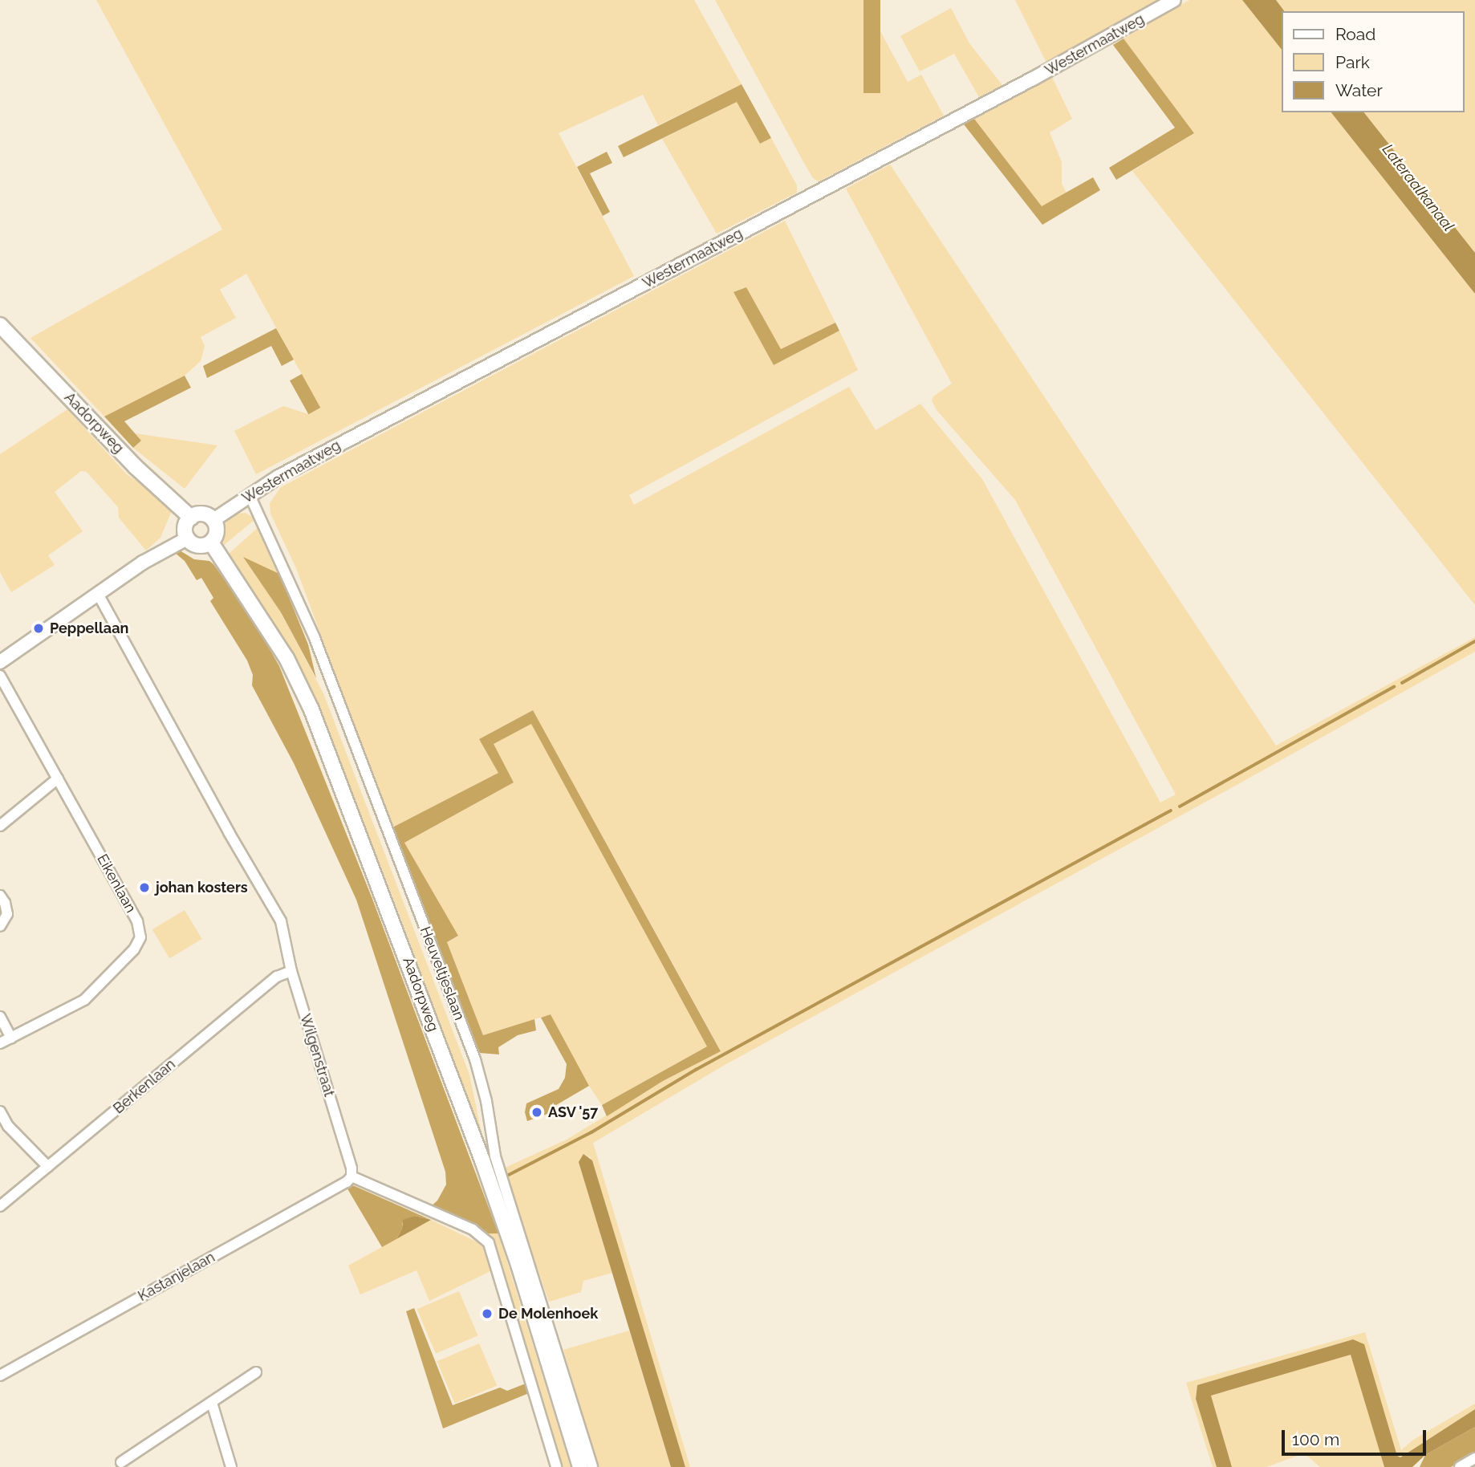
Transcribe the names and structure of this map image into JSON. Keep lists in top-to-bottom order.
{
  "streets": {
    "main road": ["Aadorpweg"],
    "street": [
      "Westermaatweg",
      "Eikenlaan",
      "Heuveltjeslaan",
      "Wilgenstraat",
      "Berkenlaan",
      "Kastanjelaan"
    ]
  },
  "crossings": [
    ["Westermaatweg", "Aadorpweg"],
    ["Westermaatweg", "Heuveltjeslaan"],
    ["Wilgenstraat", "Berkenlaan"],
    ["Wilgenstraat", "Kastanjelaan"]
  ],
  "water": ["Lateraalkanaal"],
  "places": [
    "Peppellaan",
    "johan kosters",
    "ASV '57",
    "De Molenhoek"
  ],
  "legend": ["Road", "Park", "Water"],
  "scale_bar": "100 m"
}
